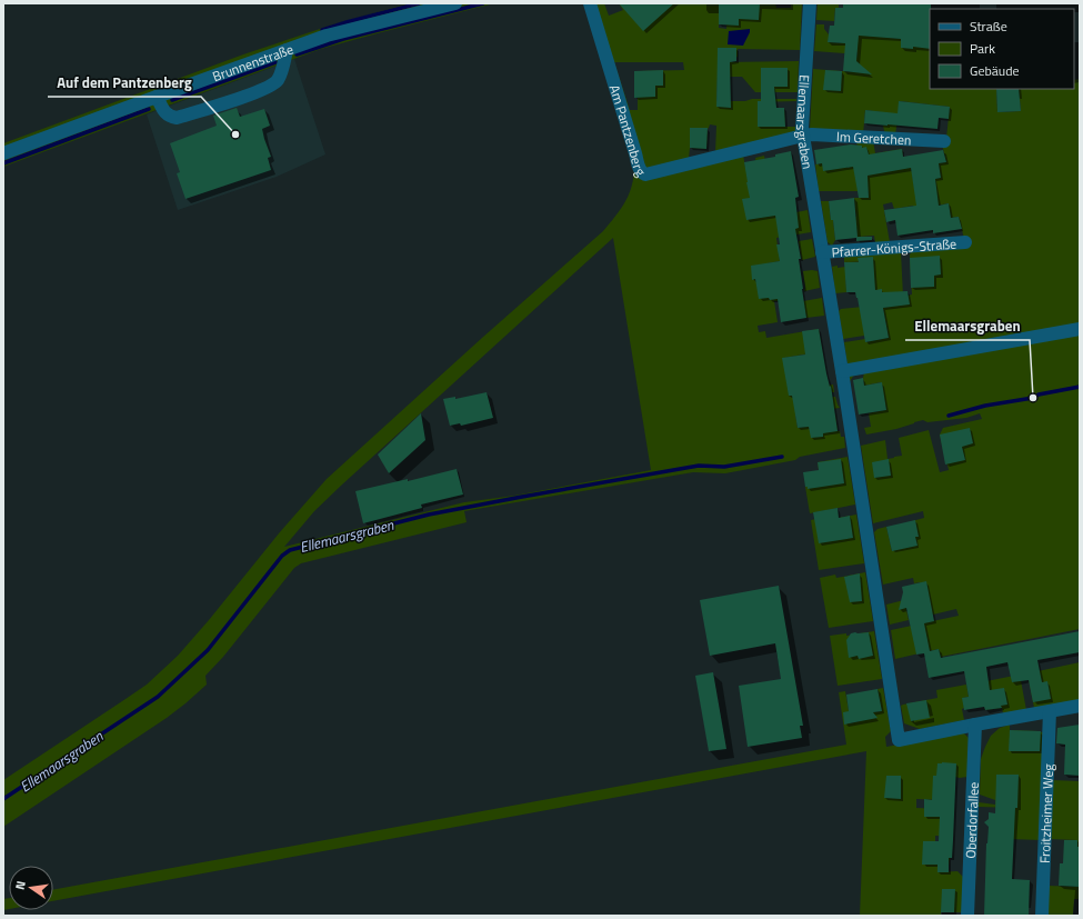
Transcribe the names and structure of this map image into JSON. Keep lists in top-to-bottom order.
{
  "streets": {
    "street": [
      "Brunnenstraße",
      "Ellemaarsgraben",
      "Am Pantzenberg",
      "Im Geretchen",
      "Pfarrer-Königs-Straße",
      "Froitzheimer Weg",
      "Oberdorfallee"
    ]
  },
  "crossings": [
    ["Ellemaarsgraben", "Am Pantzenberg"],
    ["Ellemaarsgraben", "Im Geretchen"],
    ["Ellemaarsgraben", "Pfarrer-Königs-Straße"],
    ["Ellemaarsgraben", "Oberdorfallee"],
    ["Am Pantzenberg", "Im Geretchen"]
  ],
  "water": ["Ellemaarsgraben"],
  "places": ["Auf dem Pantzenberg", "Ellemaarsgraben"],
  "legend": ["Straße", "Park", "Gebäude"],
  "north": "left"
}
